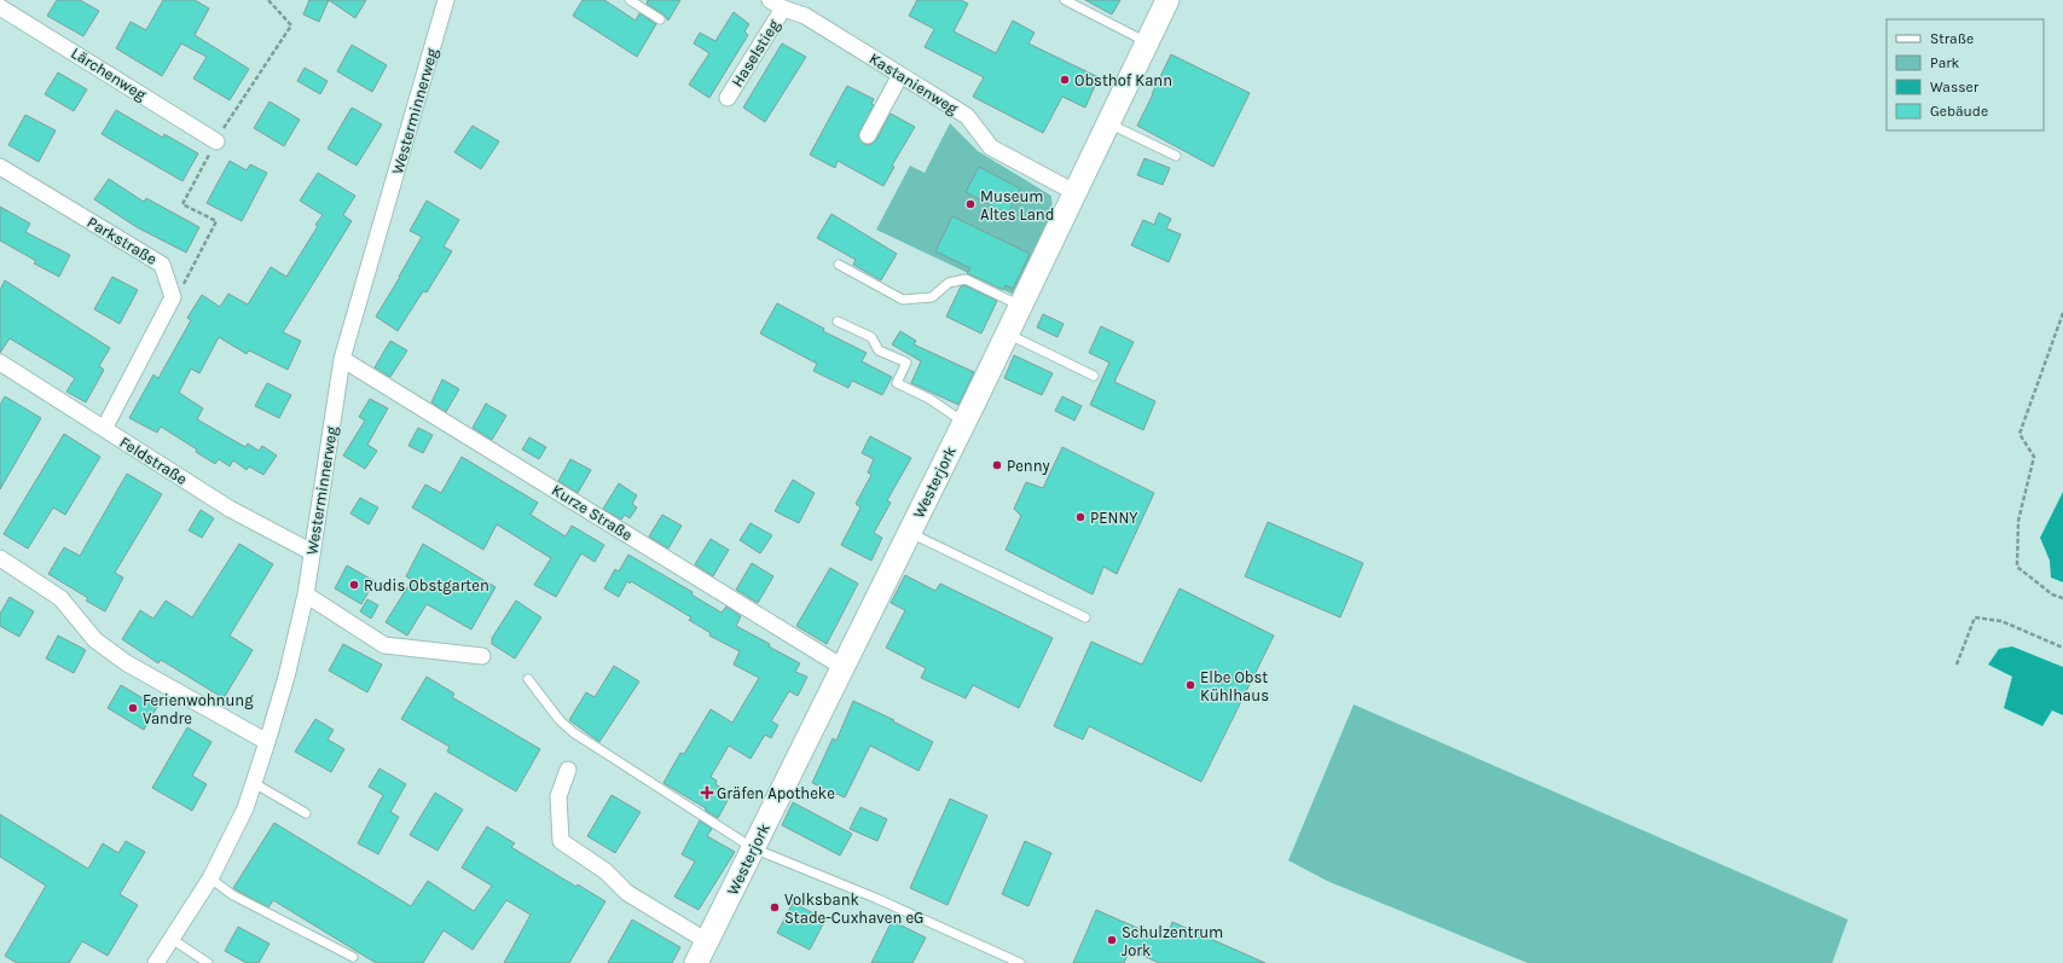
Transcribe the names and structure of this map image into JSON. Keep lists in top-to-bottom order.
{
  "streets": {
    "main road": ["Westerjork"],
    "street": [
      "Haselstieg",
      "Lärchenweg",
      "Kastanienweg",
      "Westerminnerweg",
      "Parkstraße",
      "Feldstraße",
      "Kurze Straße"
    ]
  },
  "crossings": [
    ["Haselstieg", "Kastanienweg"],
    ["Kastanienweg", "Westerjork"],
    ["Westerminnerweg", "Feldstraße"],
    ["Westerminnerweg", "Kurze Straße"],
    ["Parkstraße", "Feldstraße"],
    ["Westerjork", "Kurze Straße"]
  ],
  "places": {
    "other": [
      "Obsthof Kann",
      "Museum Altes Land",
      "Penny",
      "PENNY",
      "Rudis Obstgarten",
      "Elbe Obst Kühlhaus",
      "Ferienwohnung Vandre",
      "Volksbank Stade-Cuxhaven eG",
      "Schulzentrum Jork"
    ],
    "health": ["Gräfen Apotheke"]
  },
  "legend": [
    "Straße",
    "Park",
    "Wasser",
    "Gebäude"
  ]
}
